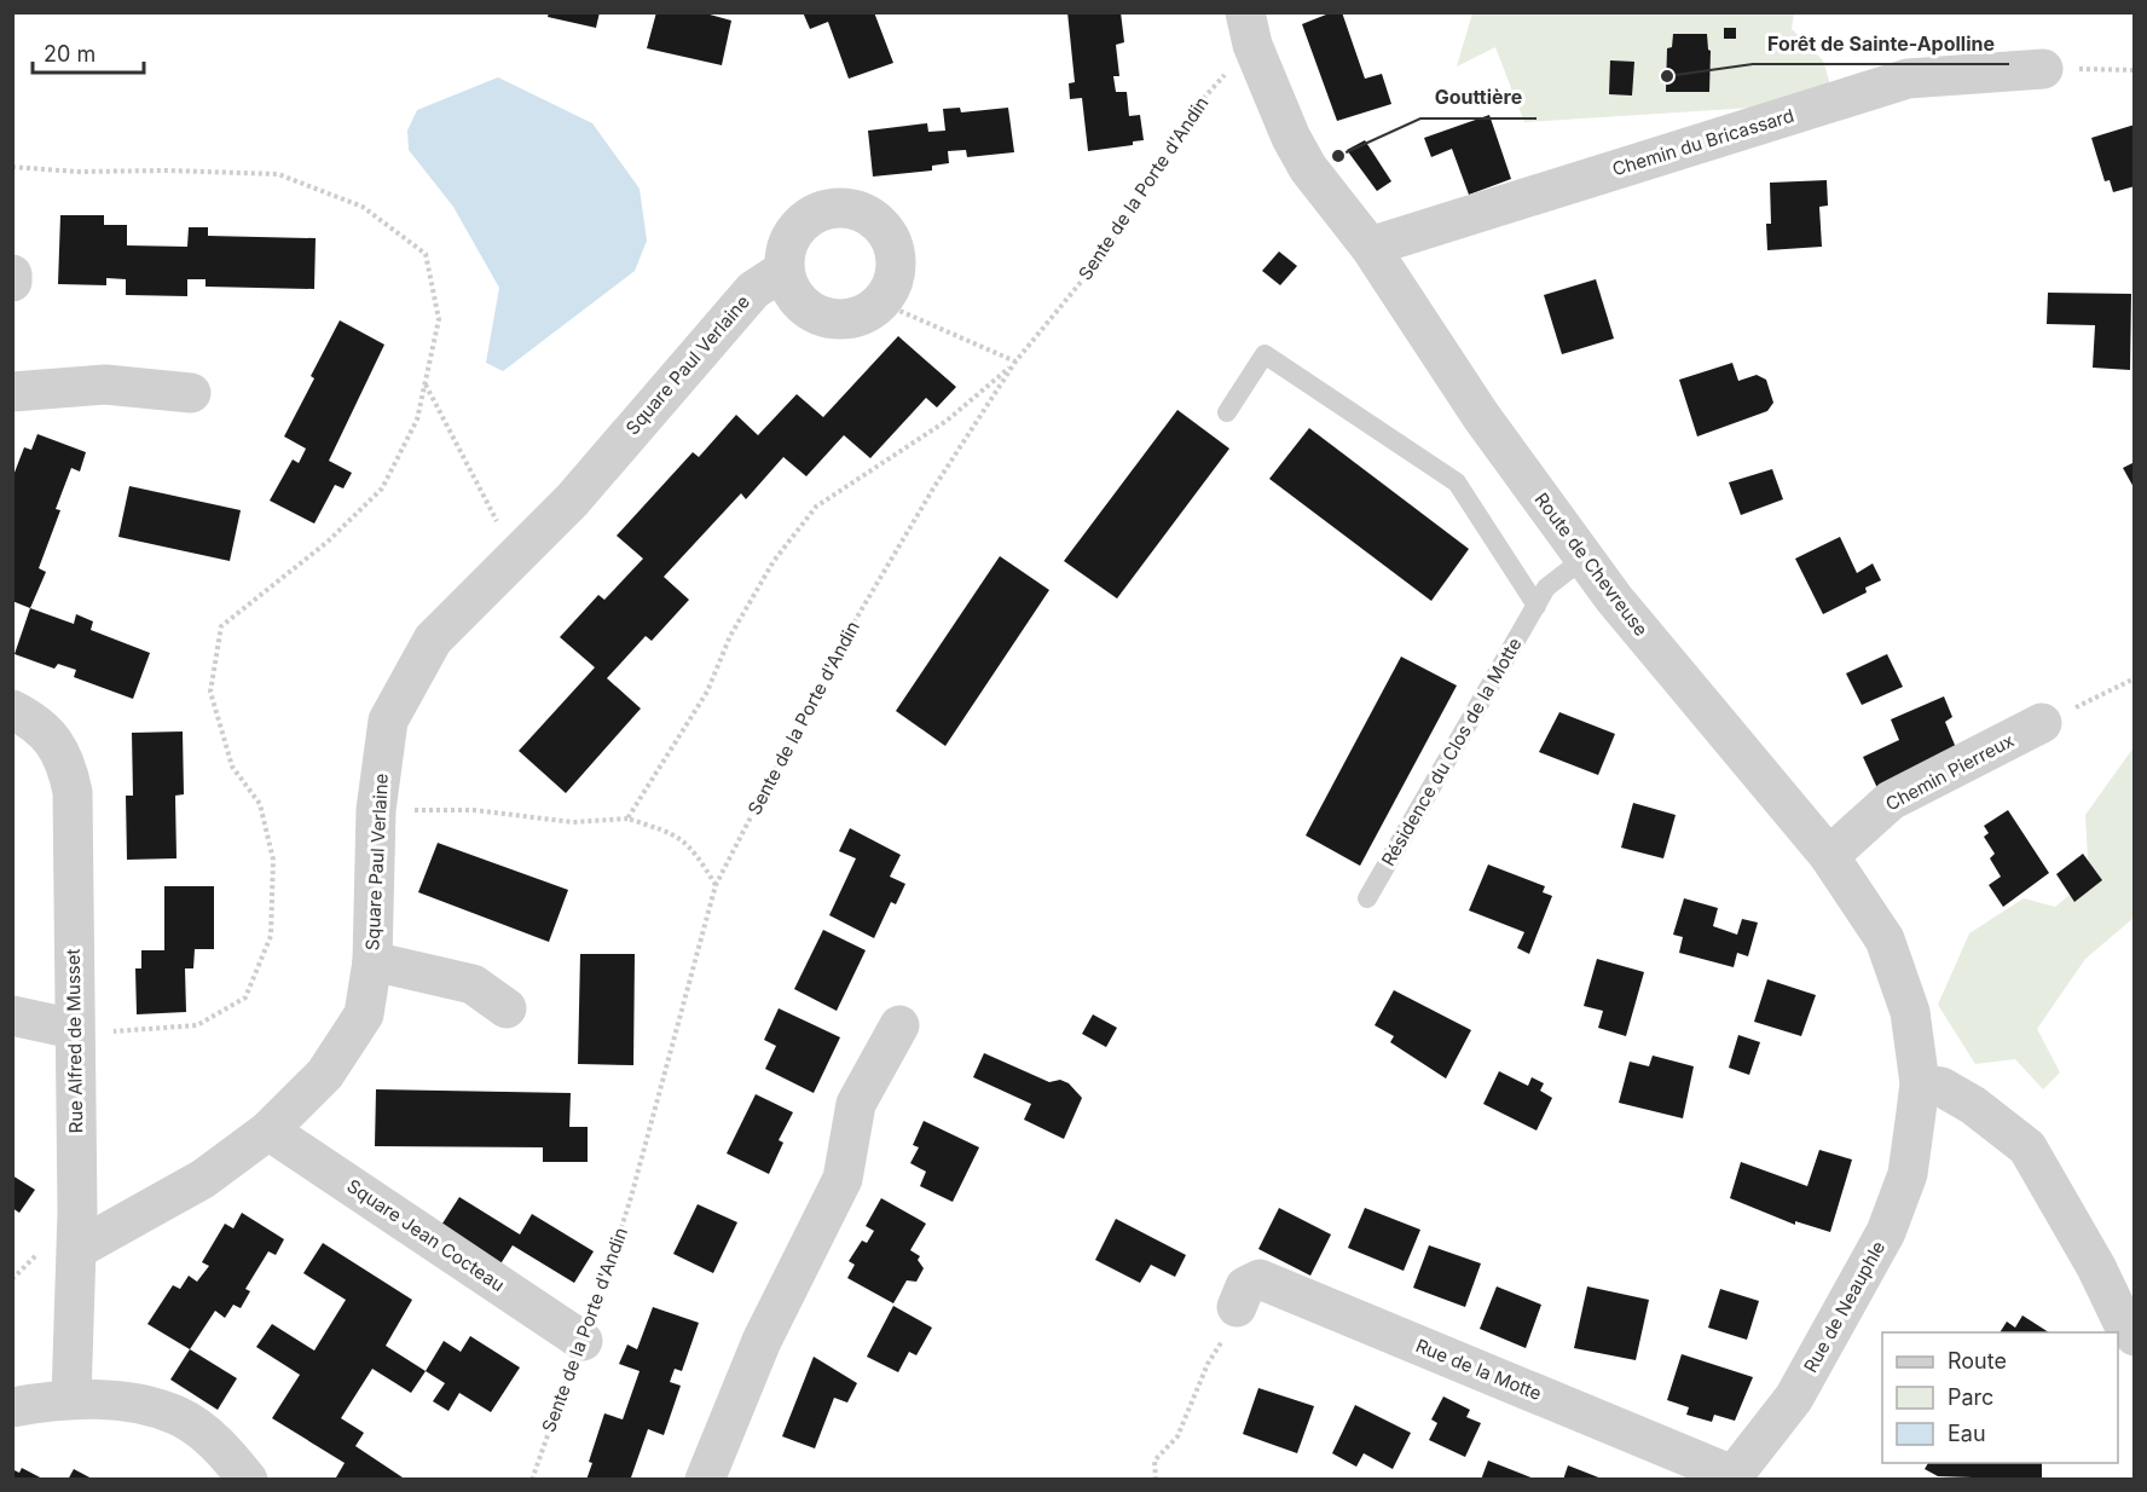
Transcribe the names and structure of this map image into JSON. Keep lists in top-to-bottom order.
{
  "streets": {
    "street": [
      "Chemin du Bricassard",
      "Square Paul Verlaine",
      "Route de Chevreuse",
      "Chemin Pierreux",
      "Rue Alfred de Musset",
      "Square Jean Cocteau",
      "Rue de Neauphle",
      "Rue de la Motte"
    ],
    "lane": ["Résidence du Clos de la Motte"],
    "path": ["Sente de la Porte d'Andin"]
  },
  "crossings": [
    ["Chemin du Bricassard", "Route de Chevreuse"],
    ["Sente de la Porte d'Andin", "Route de Chevreuse"],
    ["Sente de la Porte d'Andin", "Square Jean Cocteau"],
    ["Square Paul Verlaine", "Rue Alfred de Musset"],
    ["Square Paul Verlaine", "Square Jean Cocteau"],
    ["Route de Chevreuse", "Résidence du Clos de la Motte"],
    ["Route de Chevreuse", "Chemin Pierreux"],
    ["Route de Chevreuse", "Rue de Neauphle"],
    ["Rue de Neauphle", "Rue de la Motte"]
  ],
  "places": ["Forêt de Sainte-Apolline", "Gouttière"],
  "legend": ["Route", "Parc", "Eau"],
  "scale_bar": "20 m"
}
